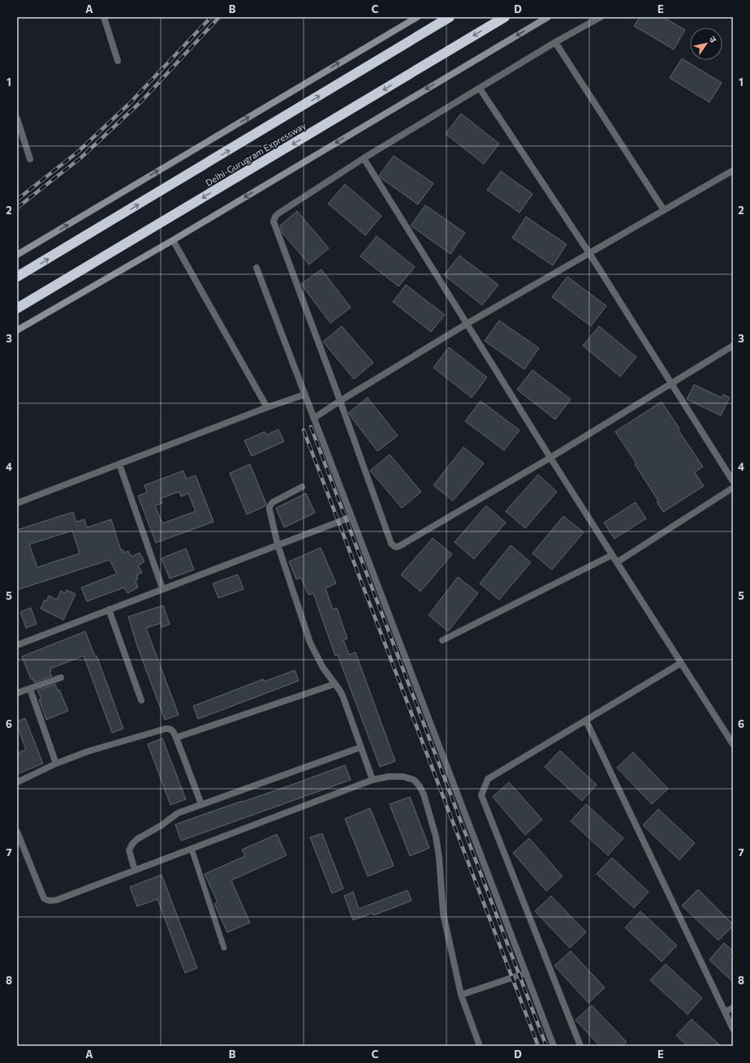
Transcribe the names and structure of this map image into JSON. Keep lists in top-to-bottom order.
{
  "streets": {
    "highway": ["Delhi-Gurugram Expressway"]
  },
  "north": "top right",
  "grid": {
    "columns": [
      "A",
      "B",
      "C",
      "D",
      "E"
    ],
    "rows": [
      "1",
      "2",
      "3",
      "4",
      "5",
      "6",
      "7",
      "8"
    ]
  }
}
